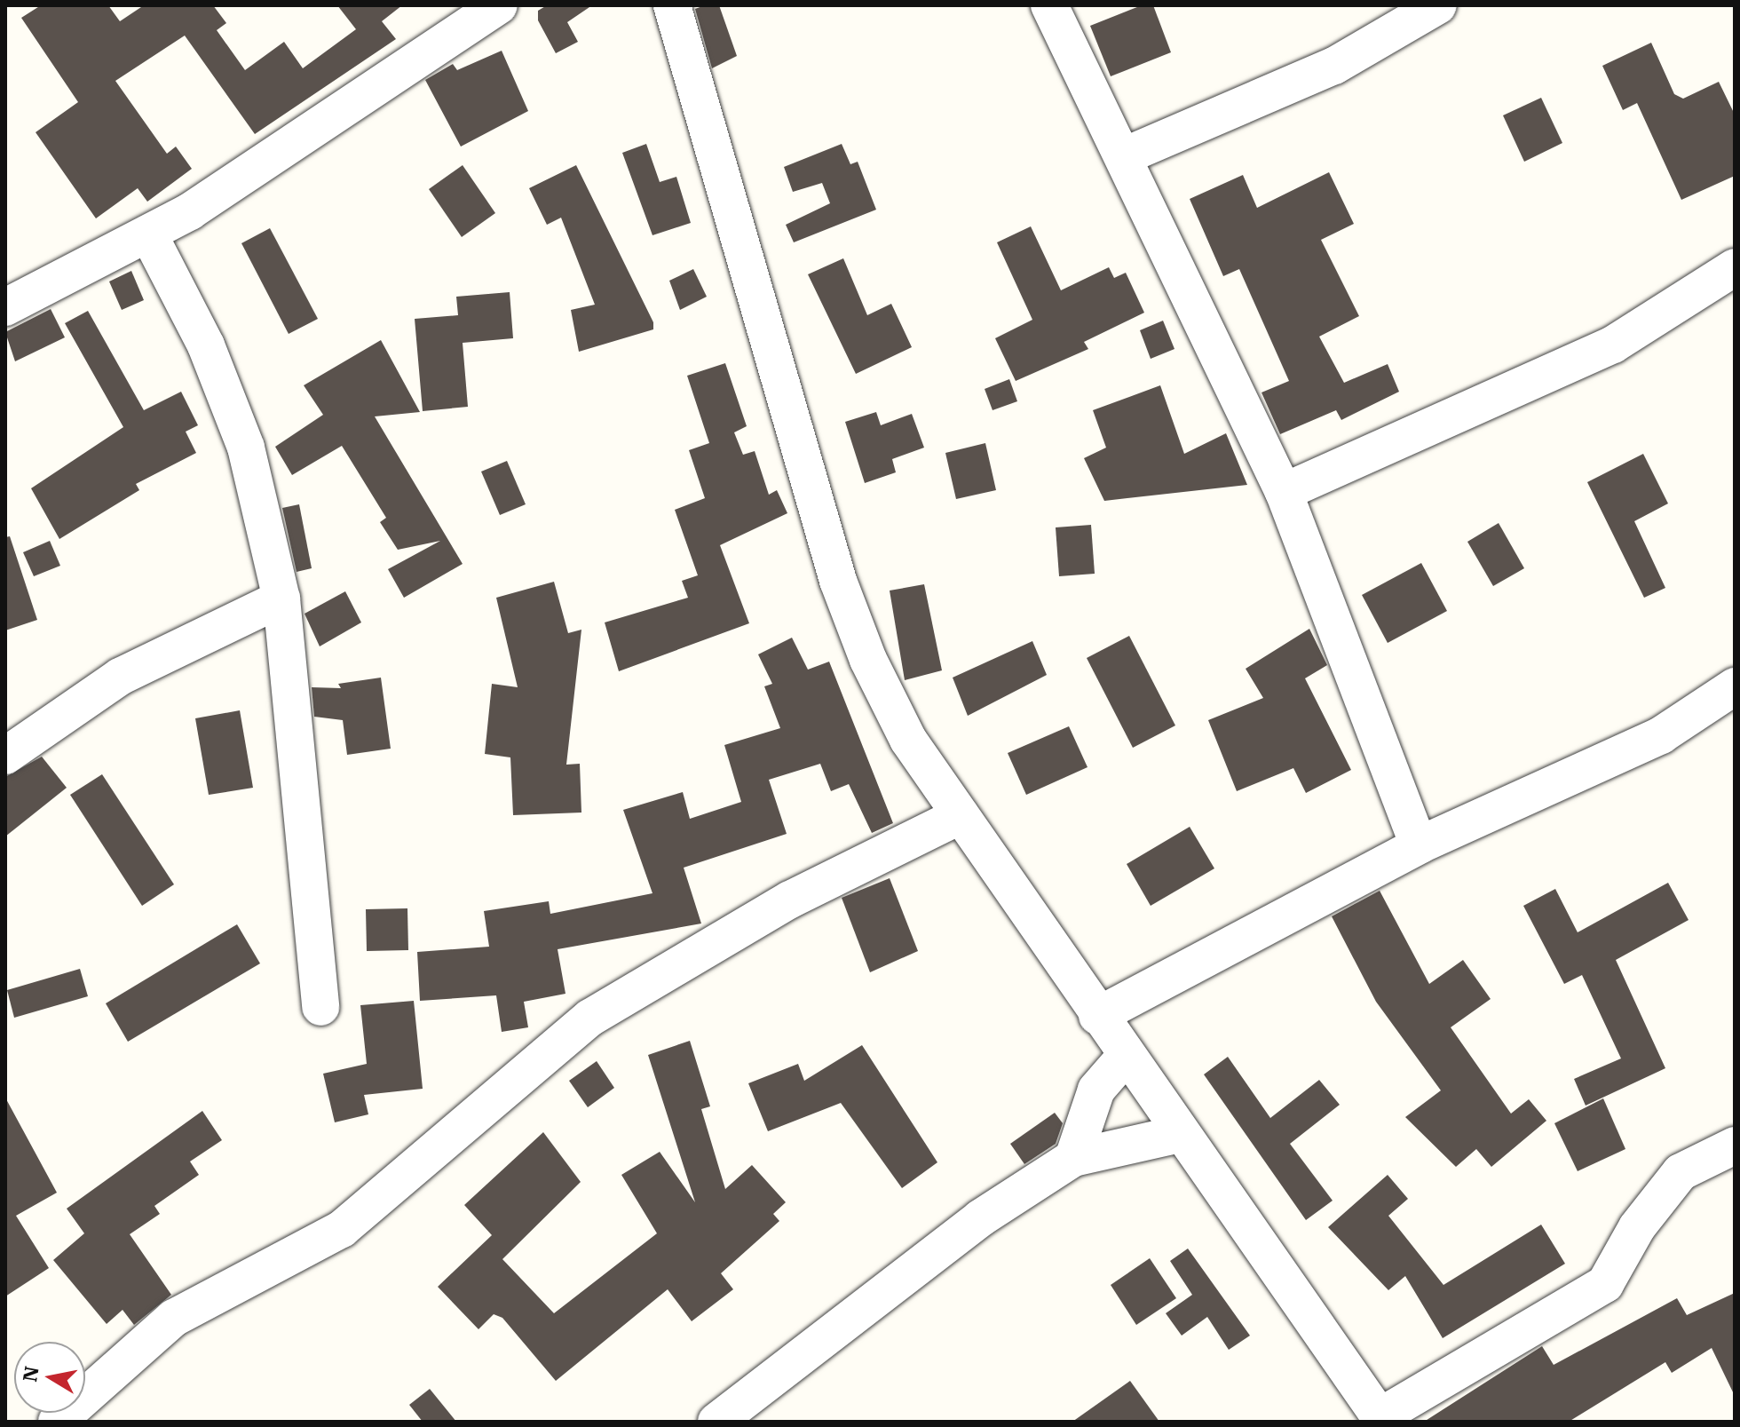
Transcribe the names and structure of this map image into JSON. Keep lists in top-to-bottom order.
{
  "north": "left"
}
